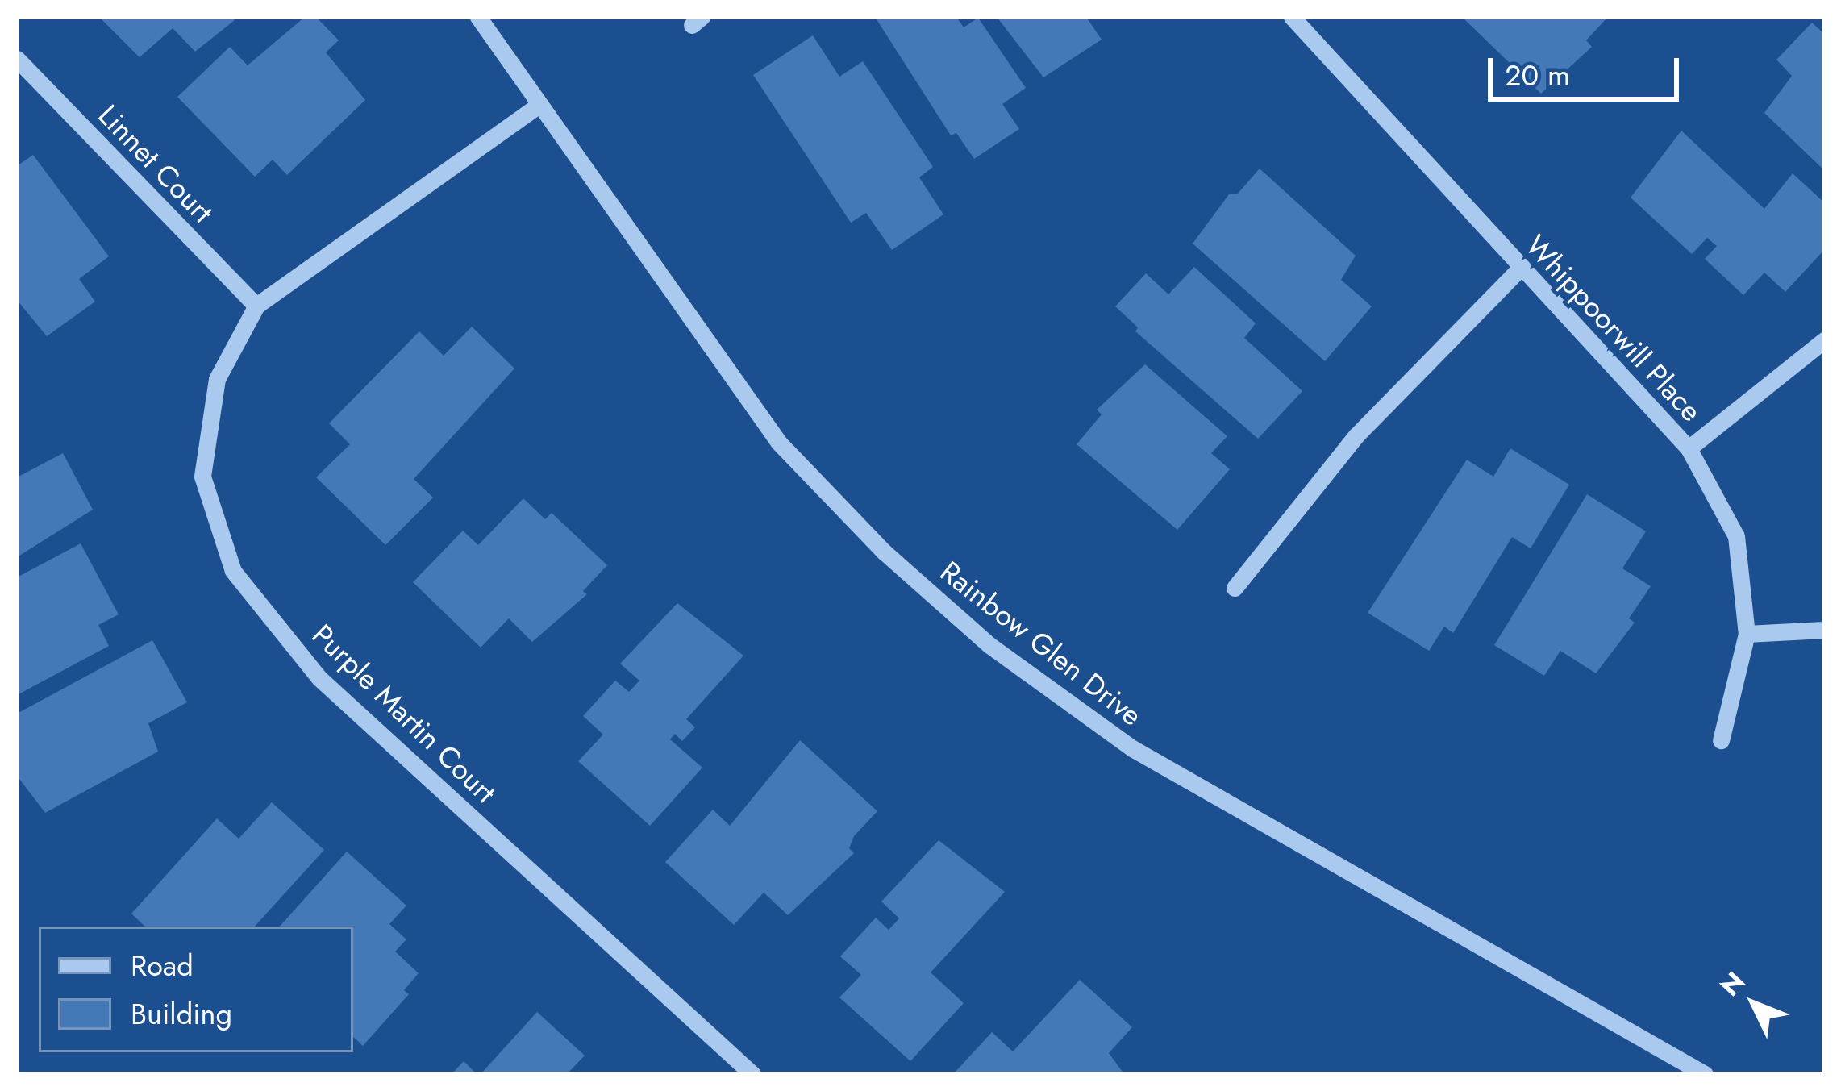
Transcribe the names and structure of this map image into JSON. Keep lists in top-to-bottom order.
{
  "streets": {
    "street": [
      "Linnet Court",
      "Whippoorwill Place",
      "Rainbow Glen Drive",
      "Purple Martin Court"
    ]
  },
  "crossings": [
    ["Linnet Court", "Purple Martin Court"],
    ["Rainbow Glen Drive", "Purple Martin Court"]
  ],
  "legend": ["Road", "Building"],
  "scale_bar": "20 m",
  "north": "top left"
}
